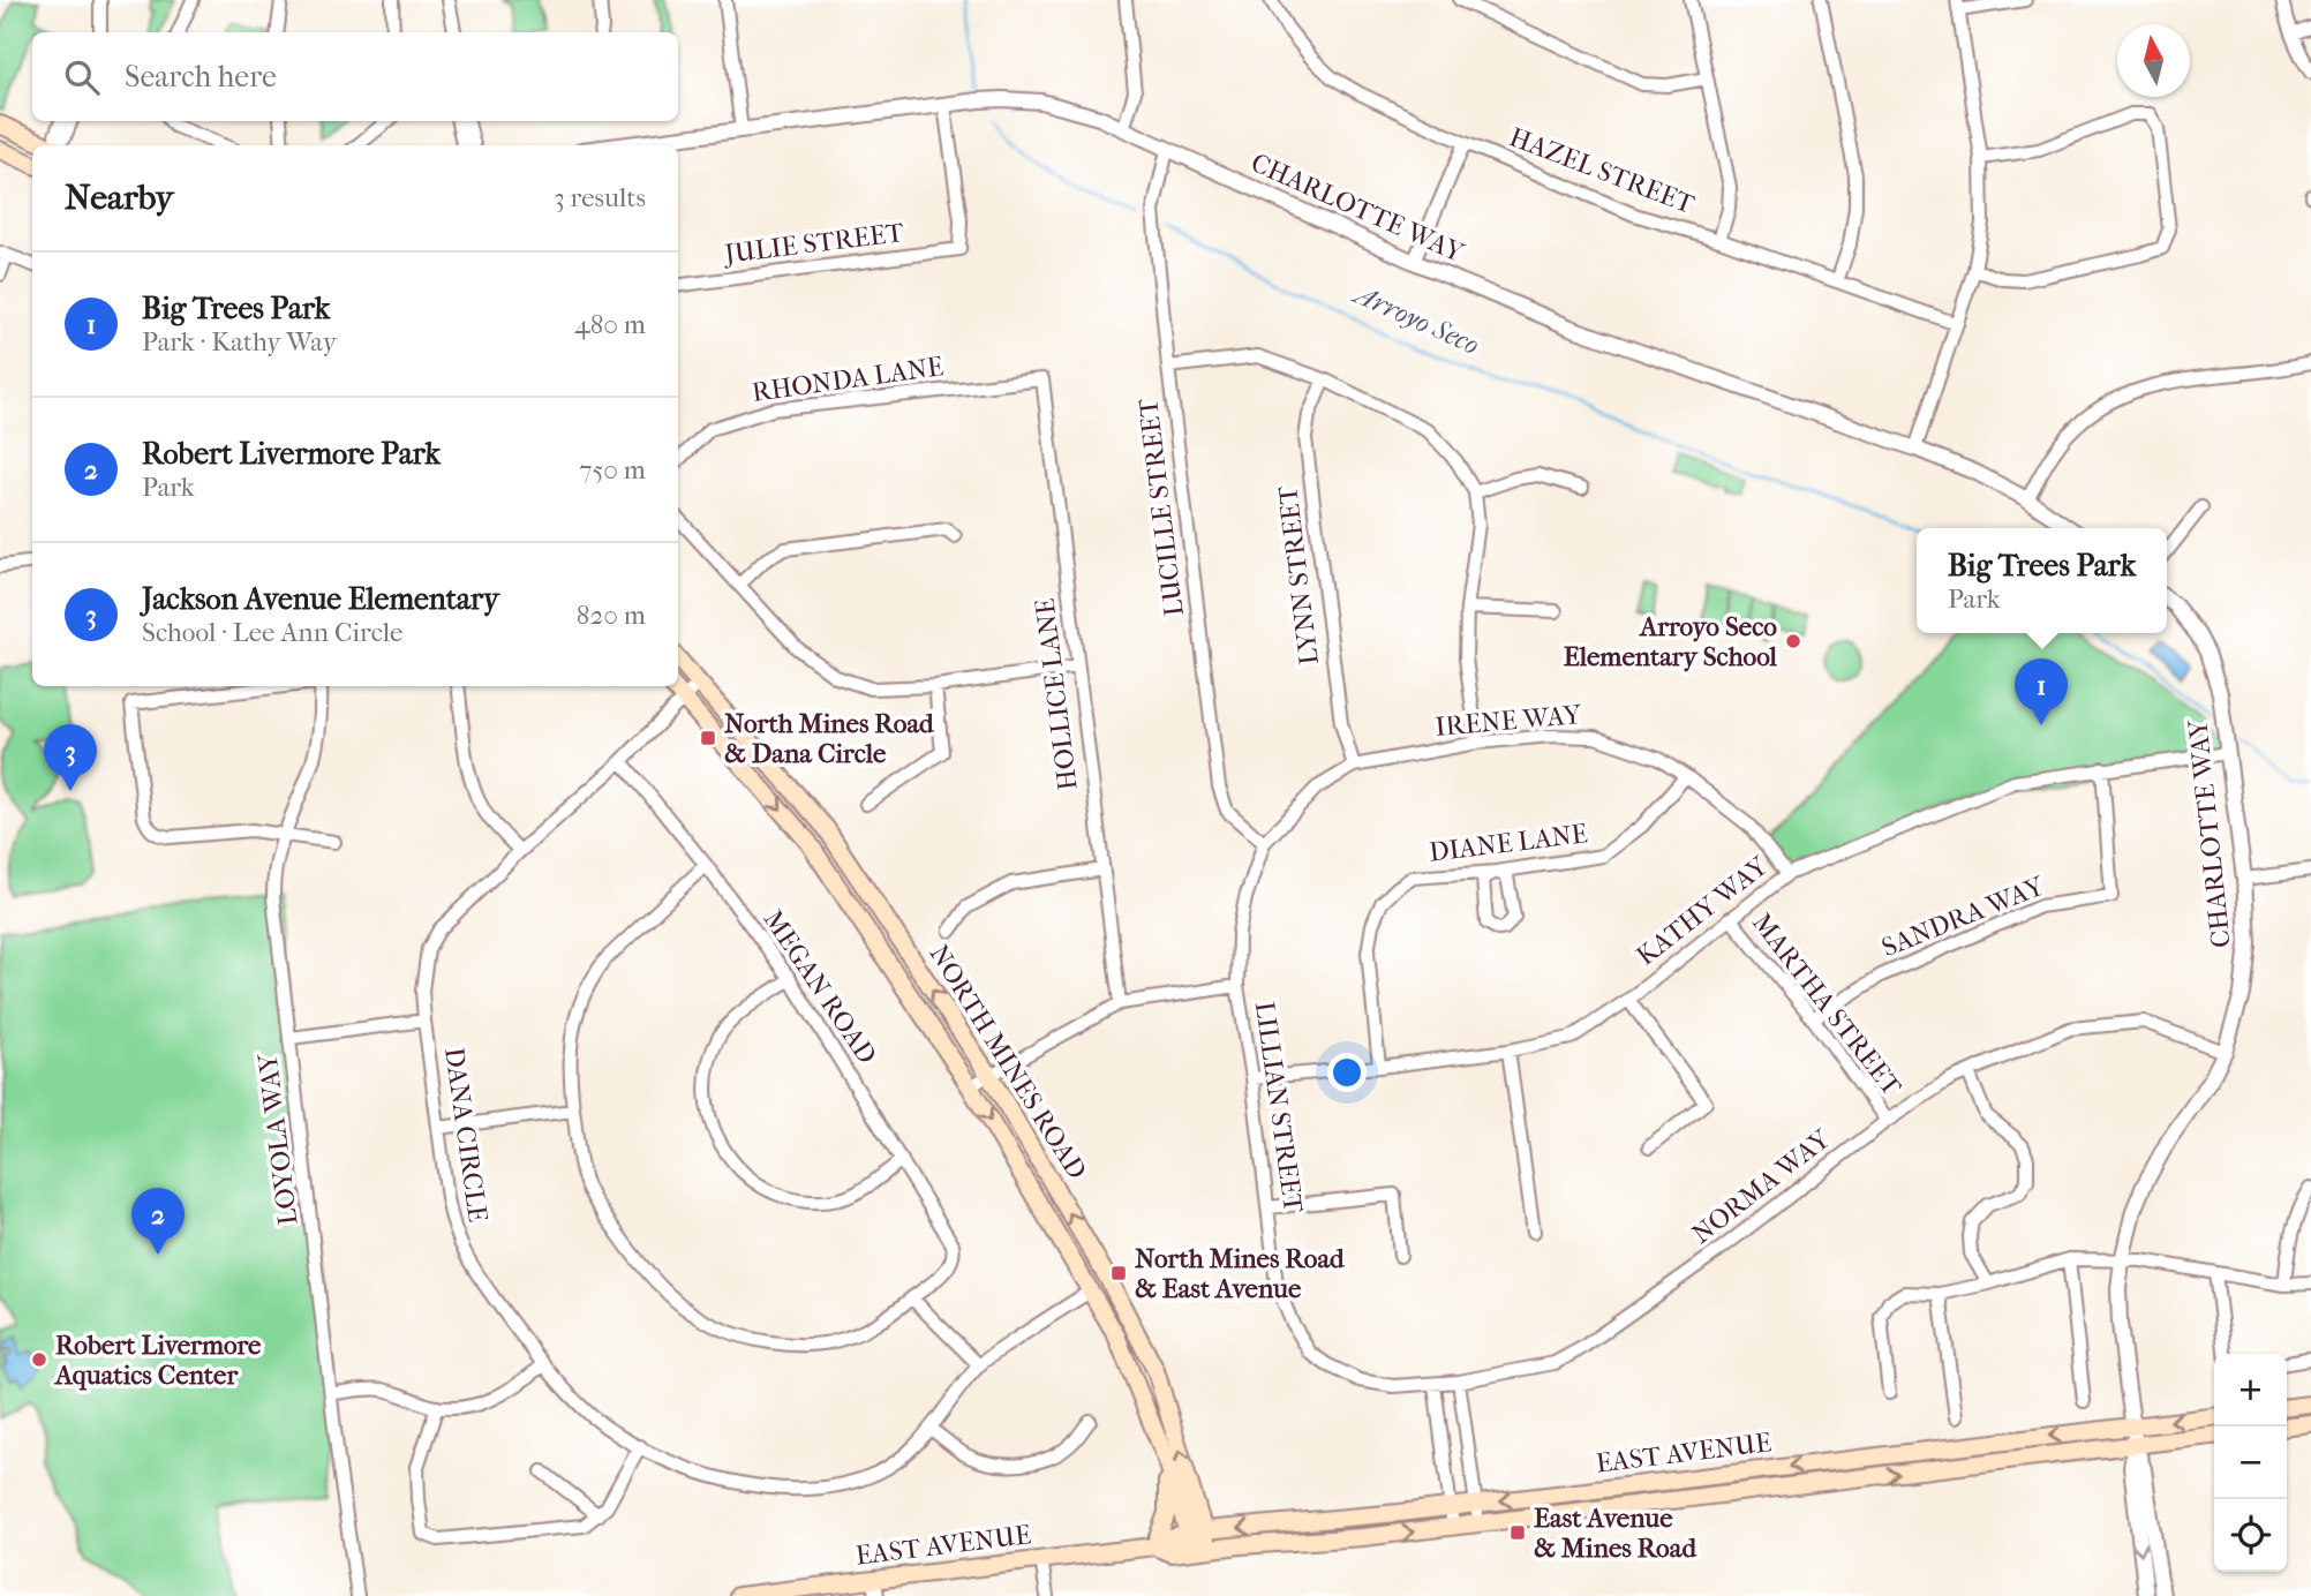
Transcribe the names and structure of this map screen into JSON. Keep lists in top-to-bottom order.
{
  "streets": {
    "main road": ["NORTH MINES ROAD", "EAST AVENUE"],
    "street": [
      "HAZEL STREET",
      "CHARLOTTE WAY",
      "JULIE STREET",
      "RHONDA LANE",
      "LUCILLE STREET",
      "LYNN STREET",
      "HOLLICE LANE",
      "IRENE WAY",
      "DIANE LANE",
      "KATHY WAY",
      "SANDRA WAY",
      "MEGAN ROAD",
      "MARTHA STREET",
      "LILLIAN STREET",
      "DANA CIRCLE",
      "LOYOLA WAY",
      "NORMA WAY"
    ]
  },
  "crossings": [
    ["CHARLOTTE WAY", "JULIE STREET"],
    ["CHARLOTTE WAY", "LUCILLE STREET"],
    ["CHARLOTTE WAY", "KATHY WAY"],
    ["CHARLOTTE WAY", "NORMA WAY"],
    ["CHARLOTTE WAY", "EAST AVENUE"],
    ["RHONDA LANE", "HOLLICE LANE"],
    ["LUCILLE STREET", "IRENE WAY"],
    ["LUCILLE STREET", "LILLIAN STREET"],
    ["LYNN STREET", "IRENE WAY"],
    ["IRENE WAY", "DIANE LANE"],
    ["IRENE WAY", "KATHY WAY"],
    ["IRENE WAY", "LILLIAN STREET"],
    ["DIANE LANE", "KATHY WAY"],
    ["KATHY WAY", "SANDRA WAY"],
    ["KATHY WAY", "MARTHA STREET"],
    ["KATHY WAY", "LILLIAN STREET"],
    ["SANDRA WAY", "MARTHA STREET"],
    ["MEGAN ROAD", "DANA CIRCLE"],
    ["MARTHA STREET", "NORMA WAY"],
    ["NORTH MINES ROAD", "DANA CIRCLE"],
    ["NORTH MINES ROAD", "EAST AVENUE"],
    ["LILLIAN STREET", "NORMA WAY"]
  ],
  "water": ["Arroyo Seco"],
  "places": {
    "other": ["Arroyo Seco Elementary School", "Robert Livermore Aquatics Center"],
    "transit": ["North Mines Road & Dana Circle", "North Mines Road & East Avenue", "East Avenue & Mines Road"]
  },
  "north": "top",
  "page": {
    "search": "Search here",
    "heading": ["Nearby", "3 results"],
    "list": [
      {
        "mark": "1",
        "name": "Big Trees Park",
        "note": "Park · Kathy Way",
        "value": "480 m"
      },
      {
        "mark": "2",
        "name": "Robert Livermore Park",
        "note": "Park",
        "value": "750 m"
      },
      {
        "mark": "3",
        "name": "Jackson Avenue Elementary",
        "note": "School · Lee Ann Circle",
        "value": "820 m"
      }
    ],
    "popup": ["Big Trees Park", "Park"],
    "pins": ["1", "3", "2"],
    "map_buttons": ["+", "−"]
  }
}
